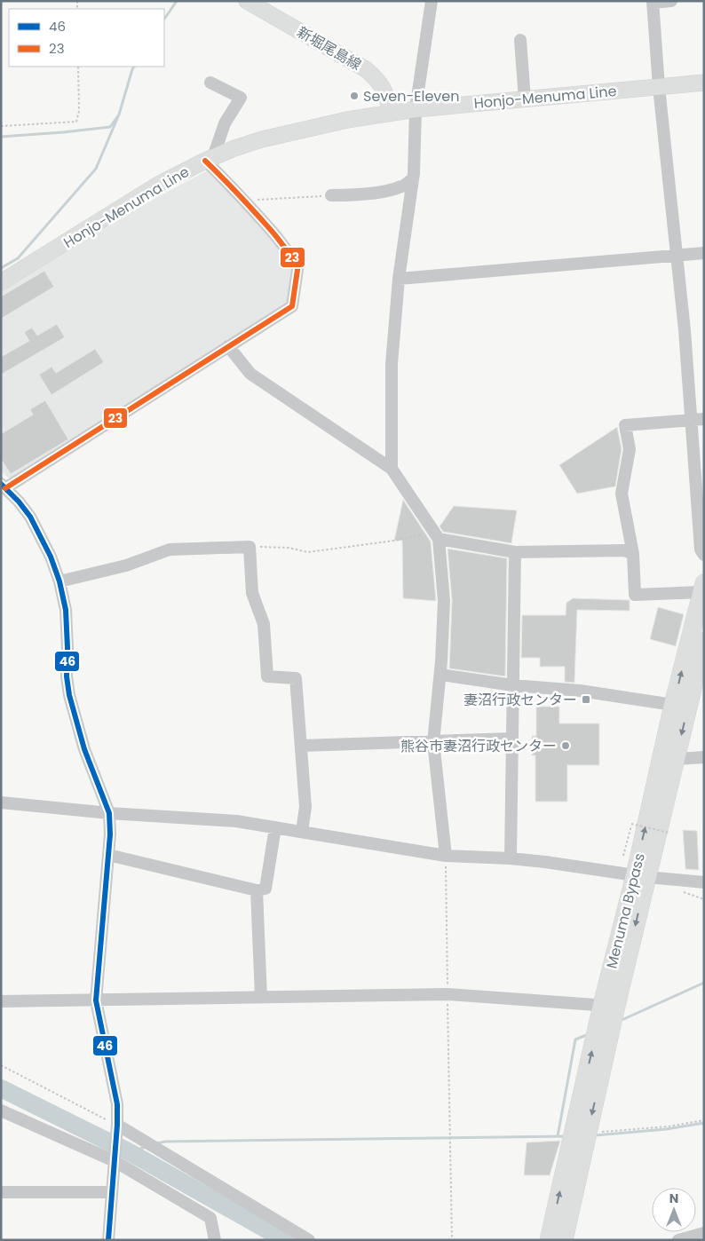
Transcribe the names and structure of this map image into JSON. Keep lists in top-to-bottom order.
{
  "streets": {
    "highway": ["Menuma Bypass"],
    "main road": ["新堀尾島線", "Honjo-Menuma Line"]
  },
  "crossings": [
    ["新堀尾島線", "Honjo-Menuma Line"]
  ],
  "places": {
    "other": ["Seven-Eleven", "熊谷市妻沼行政センター"],
    "transit": ["妻沼行政センター"]
  },
  "lines": ["transit line 23", "transit line 46"],
  "legend": ["46", "23"],
  "north": "top"
}
